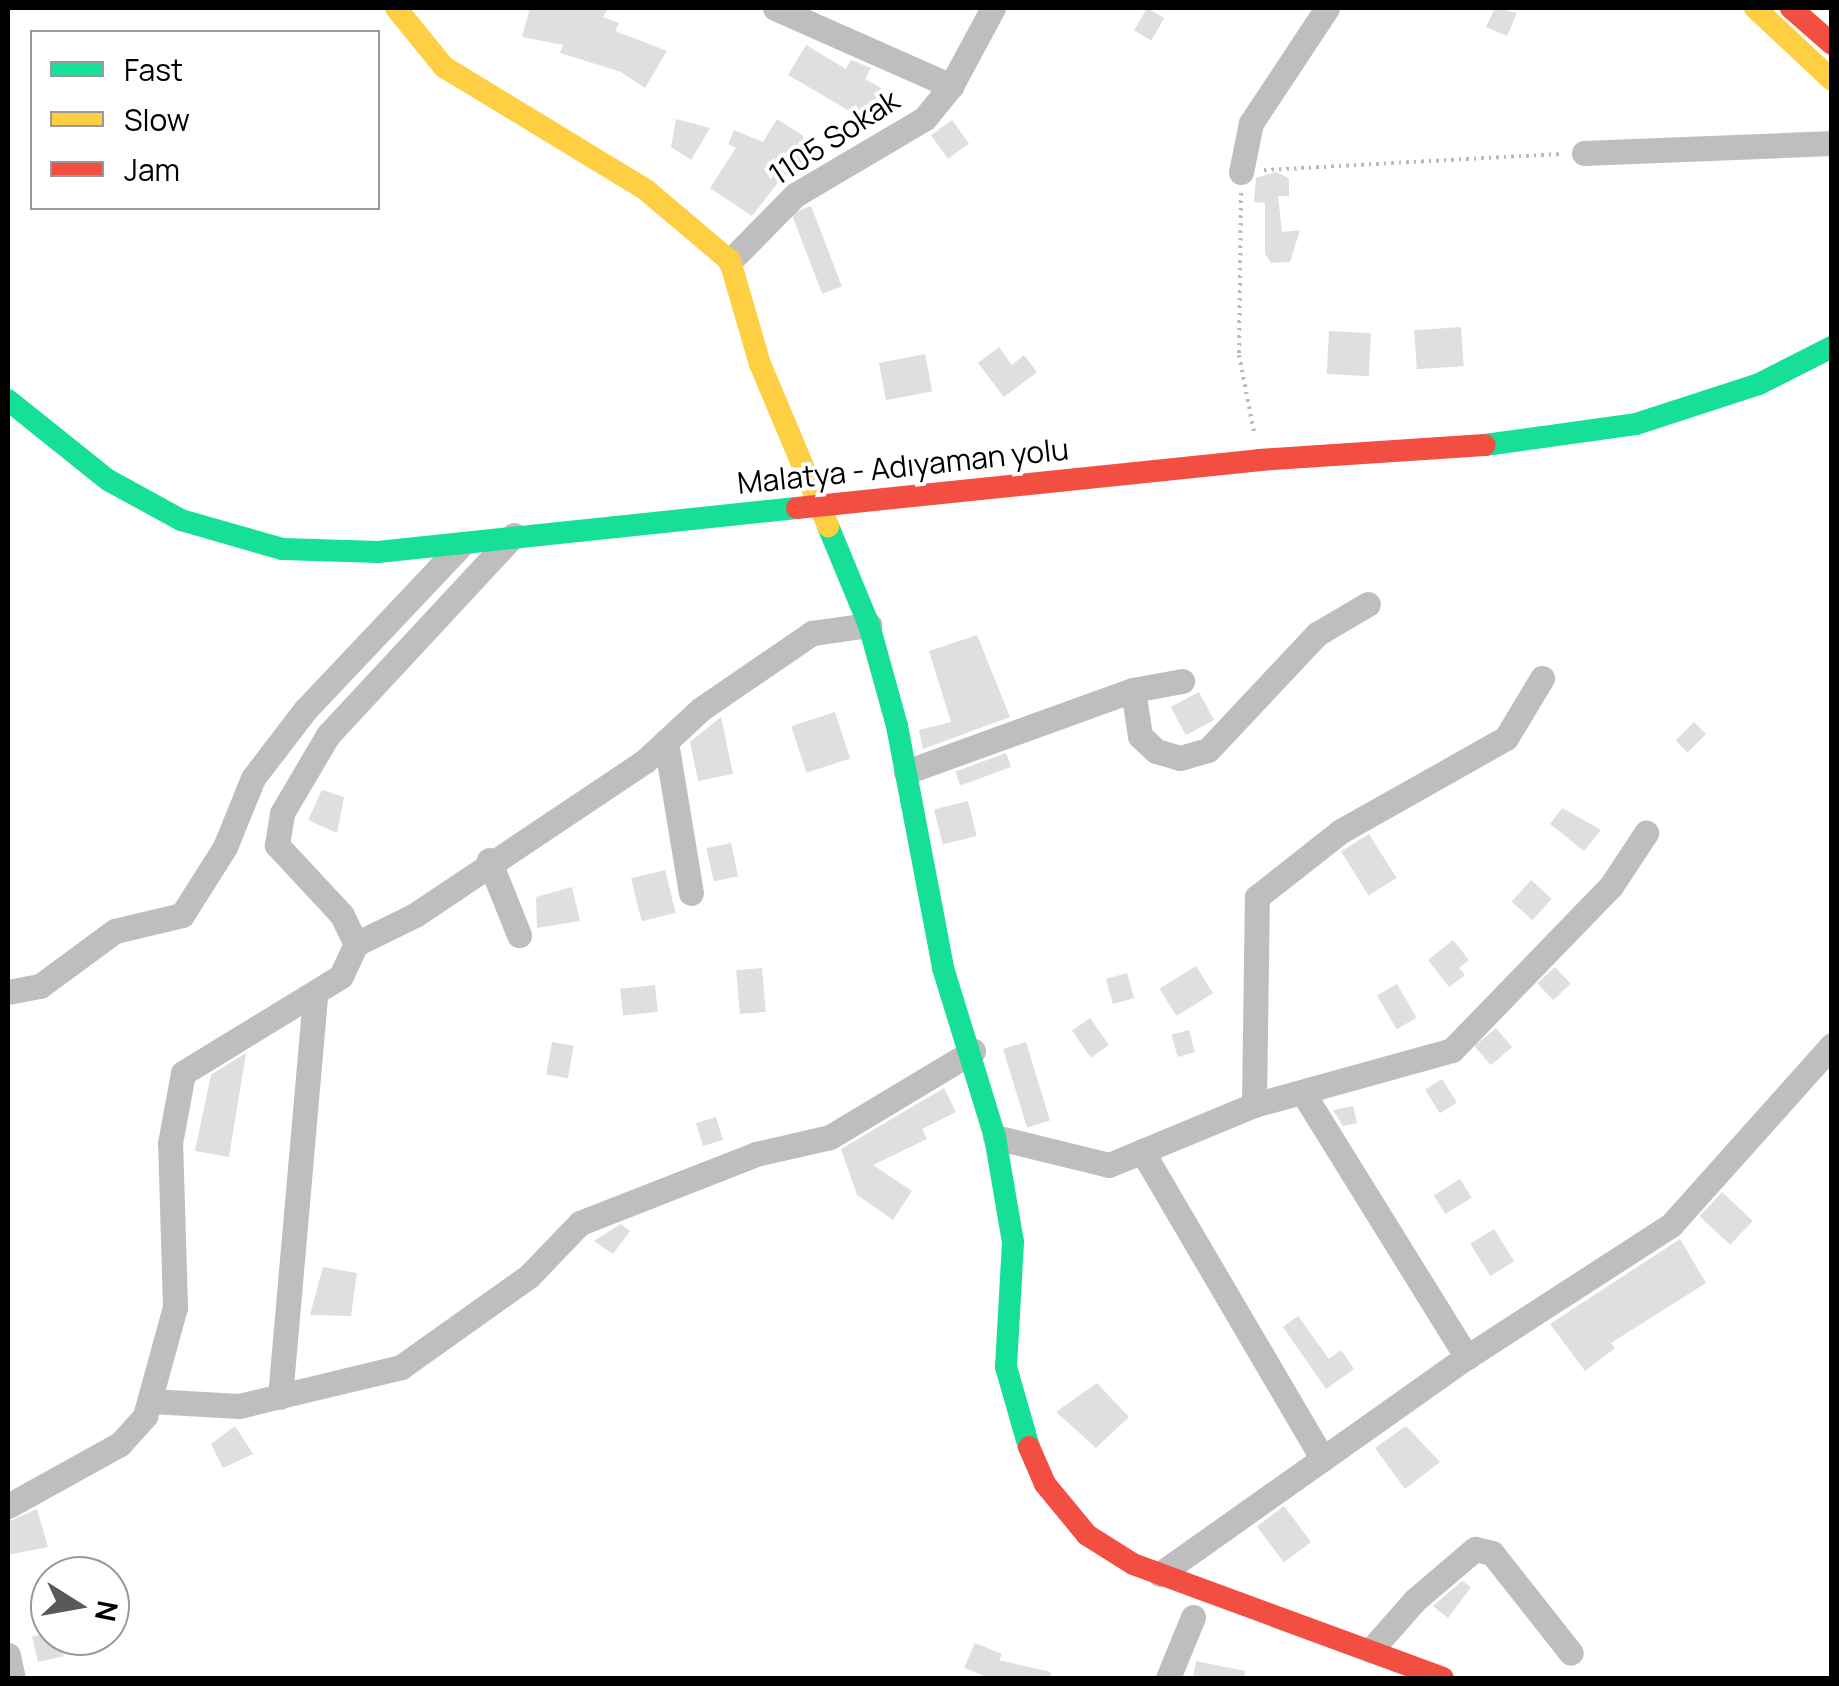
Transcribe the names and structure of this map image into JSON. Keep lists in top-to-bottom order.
{
  "streets": {
    "main road": ["Malatya - Adıyaman yolu"],
    "street": ["1105 Sokak"]
  },
  "legend": ["Fast", "Slow", "Jam"],
  "north": "right"
}
